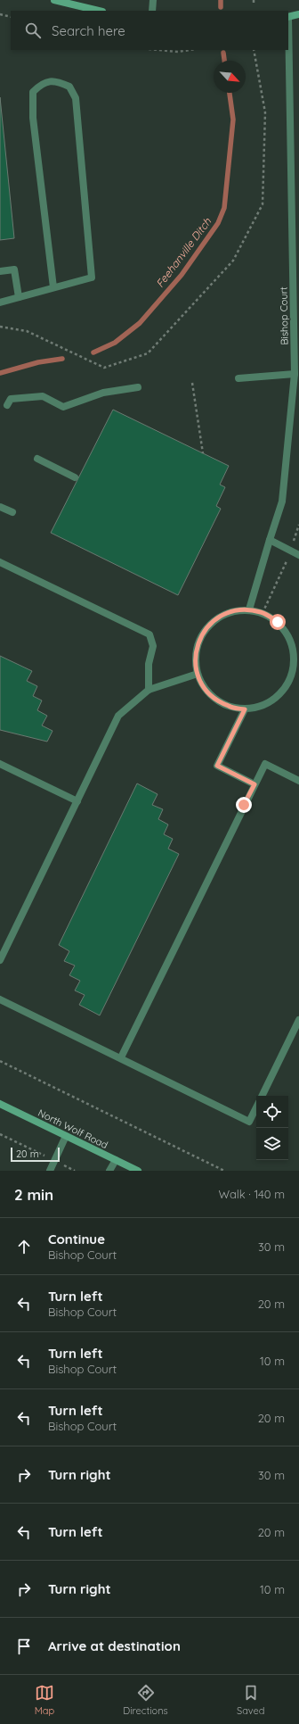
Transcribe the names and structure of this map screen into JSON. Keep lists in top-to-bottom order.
{
  "streets": {
    "main road": ["North Wolf Road"],
    "street": ["Bishop Court"]
  },
  "water": ["Feehanville Ditch"],
  "scale_bar": "20 m",
  "north": "bottom right",
  "page": {
    "search": "Search here",
    "scale": "20 m",
    "heading": ["2 min", "Walk · 140 m"],
    "list": [
      ["Continue", "Bishop Court", "30 m"],
      ["Turn left", "Bishop Court", "20 m"],
      ["Turn left", "Bishop Court", "10 m"],
      ["Turn left", "Bishop Court", "20 m"],
      ["Turn right", "30 m"],
      ["Turn left", "20 m"],
      ["Turn right", "10 m"],
      "Arrive at destination"
    ],
    "nav": ["Map", "Directions", "Saved"]
  }
}
